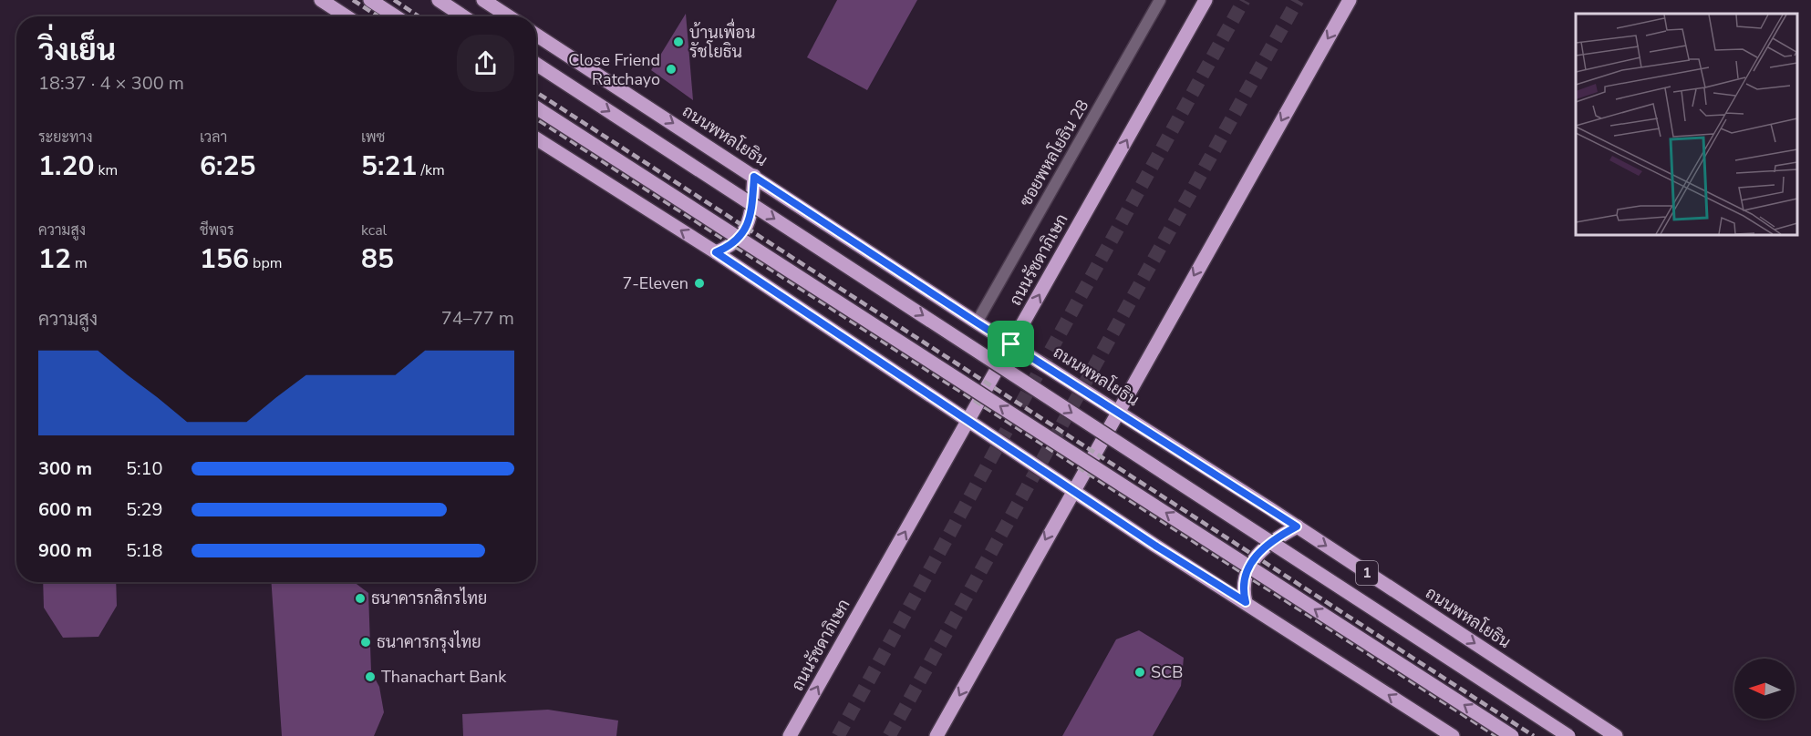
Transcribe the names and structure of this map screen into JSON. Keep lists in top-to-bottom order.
{
  "streets": {
    "main road": ["ถนนพหลโยธิน", "ถนนรัชดาภิเษก", "1"],
    "street": ["ซอยพหลโยธิน 28"]
  },
  "crossings": [
    ["ถนนพหลโยธิน", "ซอยพหลโยธิน 28"],
    ["ถนนพหลโยธิน", "ถนนรัชดาภิเษก"]
  ],
  "one_way": ["ถนนรัชดาภิเษก"],
  "places": [
    "บ้านเพื่อน รัชโยธิน",
    "Close Friend Ratchayo",
    "7-Eleven",
    "ธนาคารกสิกรไทย",
    "ธนาคารกรุงไทย",
    "SCB",
    "Thanachart Bank"
  ],
  "north": "left",
  "page": {
    "heading": ["วิ่งเย็น", "18:37 · 4 × 300 m"],
    "stats": [
      ["ระยะทาง", "1.20 km"],
      ["เวลา", "6:25"],
      ["เพซ", "5:21 /km"],
      ["ความสูง", "12 m"],
      ["ชีพจร", "156 bpm"],
      ["kcal", "85"]
    ],
    "chart": ["ความสูง", "74–77 m"],
    "list": [
      {
        "name": "300 m",
        "note": "5:10"
      },
      {
        "name": "600 m",
        "note": "5:29"
      },
      {
        "name": "900 m",
        "note": "5:18"
      }
    ]
  }
}
